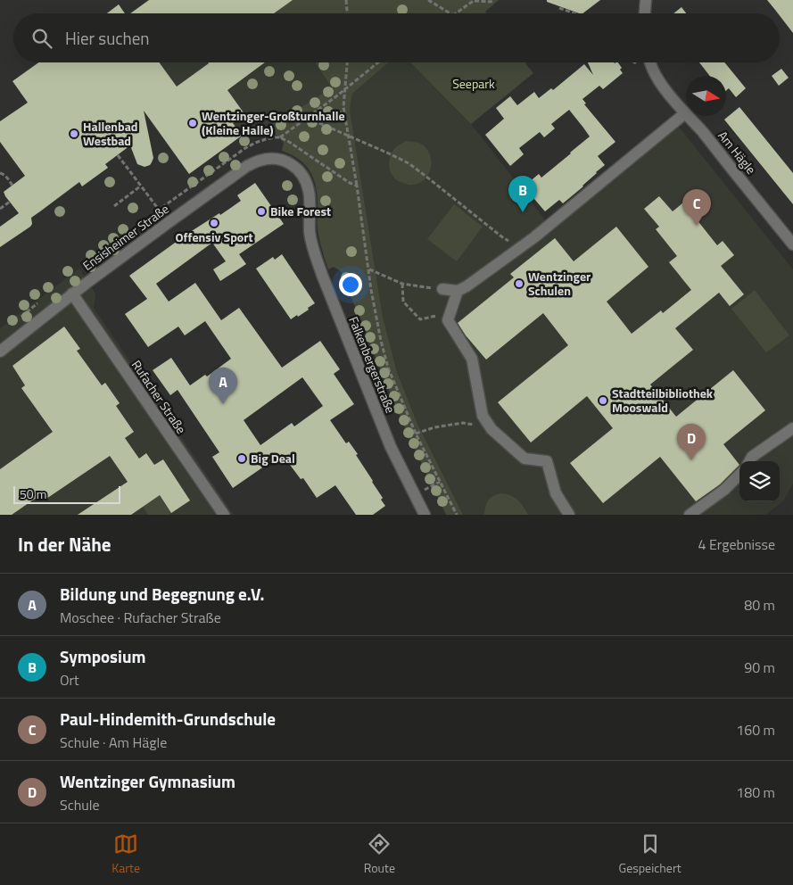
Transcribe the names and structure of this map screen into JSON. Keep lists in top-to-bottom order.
{
  "streets": {
    "street": [
      "Am Hägle",
      "Ensisheimer Straße",
      "Falkenbergerstraße",
      "Rufacher Straße"
    ]
  },
  "crossings": [
    ["Ensisheimer Straße", "Falkenbergerstraße"],
    ["Ensisheimer Straße", "Rufacher Straße"]
  ],
  "parks": ["Seepark"],
  "places": [
    "Wentzinger-Großturnhalle (Kleine Halle)",
    "Hallenbad Westbad",
    "Bike Forest",
    "Offensiv Sport",
    "Wentzinger Schulen",
    "Stadtteilbibliothek Mooswald",
    "Big Deal"
  ],
  "scale_bar": "50 m",
  "north": "right",
  "page": {
    "search": "Hier suchen",
    "pins": [
      "B",
      "C",
      "A",
      "D"
    ],
    "scale": "50 m",
    "heading": ["In der Nähe", "4 Ergebnisse"],
    "list": [
      {
        "mark": "A",
        "name": "Bildung und Begegnung e.V.",
        "note": "Moschee · Rufacher Straße",
        "value": "80 m"
      },
      {
        "mark": "B",
        "name": "Symposium",
        "note": "Ort",
        "value": "90 m"
      },
      {
        "mark": "C",
        "name": "Paul-Hindemith-Grundschule",
        "note": "Schule · Am Hägle",
        "value": "160 m"
      },
      {
        "mark": "D",
        "name": "Wentzinger Gymnasium",
        "note": "Schule",
        "value": "180 m"
      }
    ],
    "nav": ["Karte", "Route", "Gespeichert"]
  }
}
